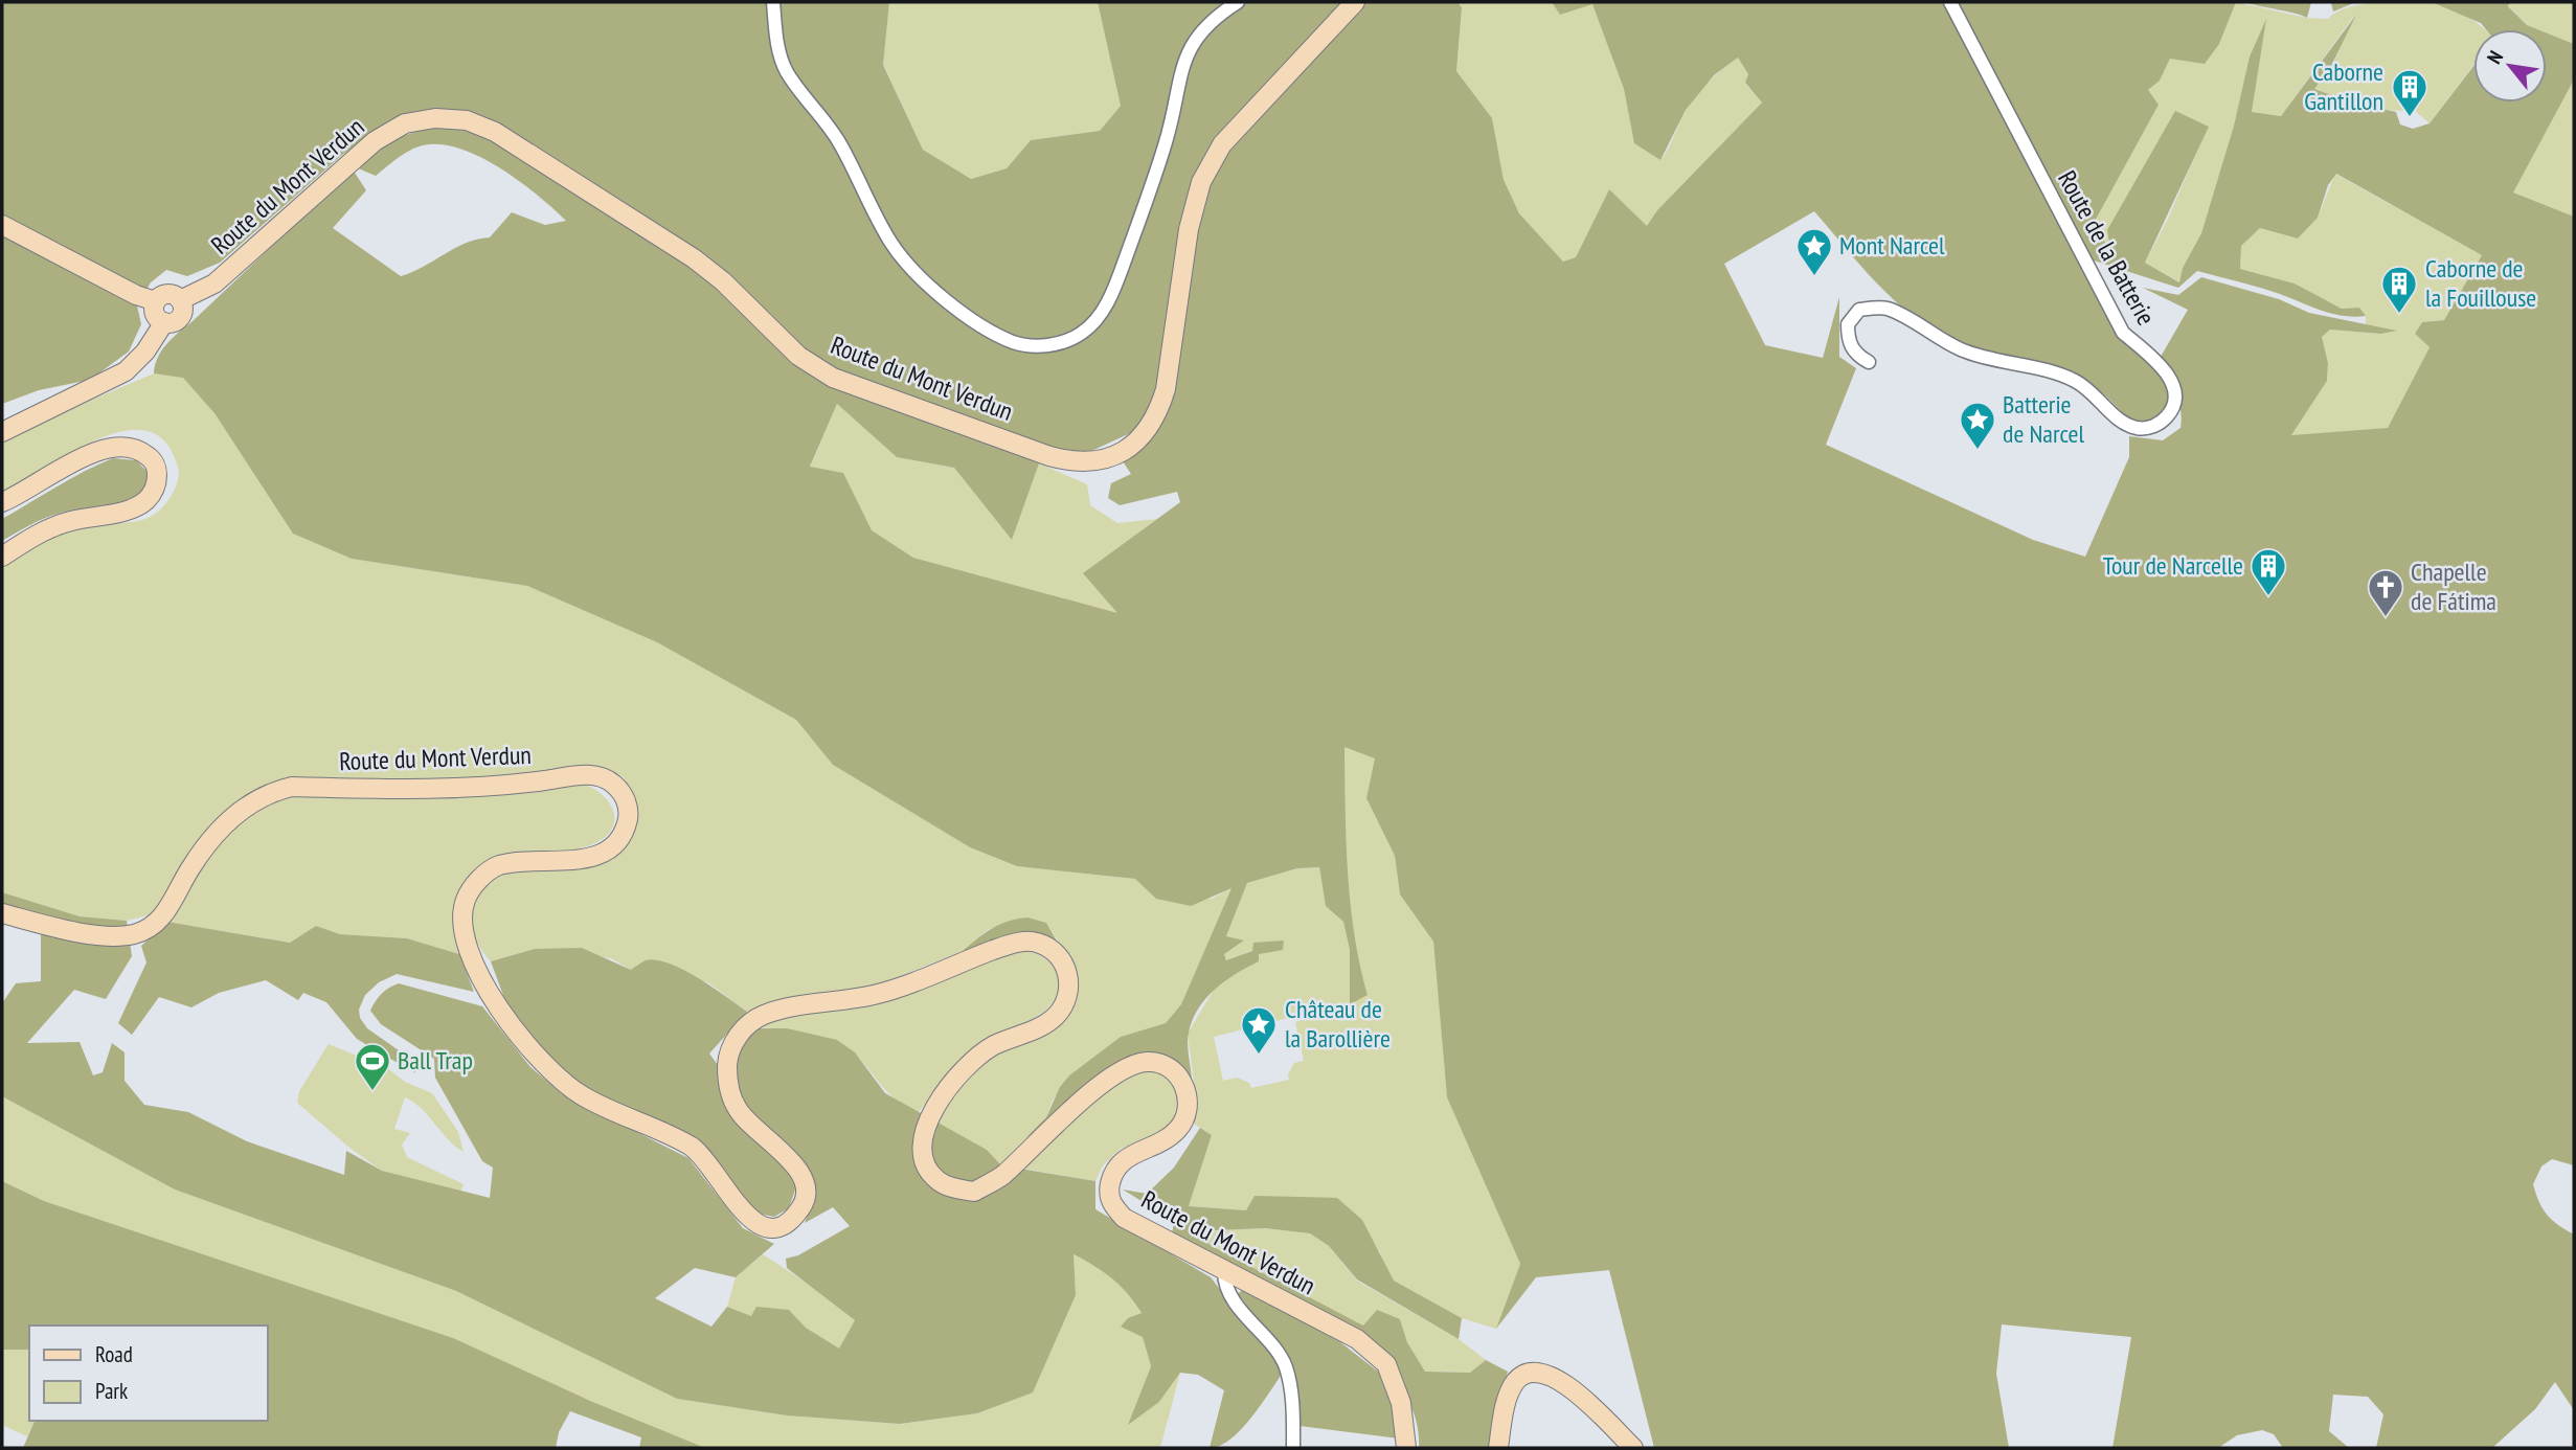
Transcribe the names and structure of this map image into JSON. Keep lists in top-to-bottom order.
{
  "streets": {
    "street": ["Route du Mont Verdun", "Route de la Batterie"]
  },
  "places": {
    "building": ["Caborne Gantillon", "Caborne de la Fouillouse", "Tour de Narcelle"],
    "place": ["Mont Narcel", "Batterie de Narcel", "Château de la Barollière"],
    "church": ["Chapelle de Fátima"],
    "sports": ["Ball Trap"]
  },
  "legend": ["Road", "Park"],
  "north": "top left"
}
